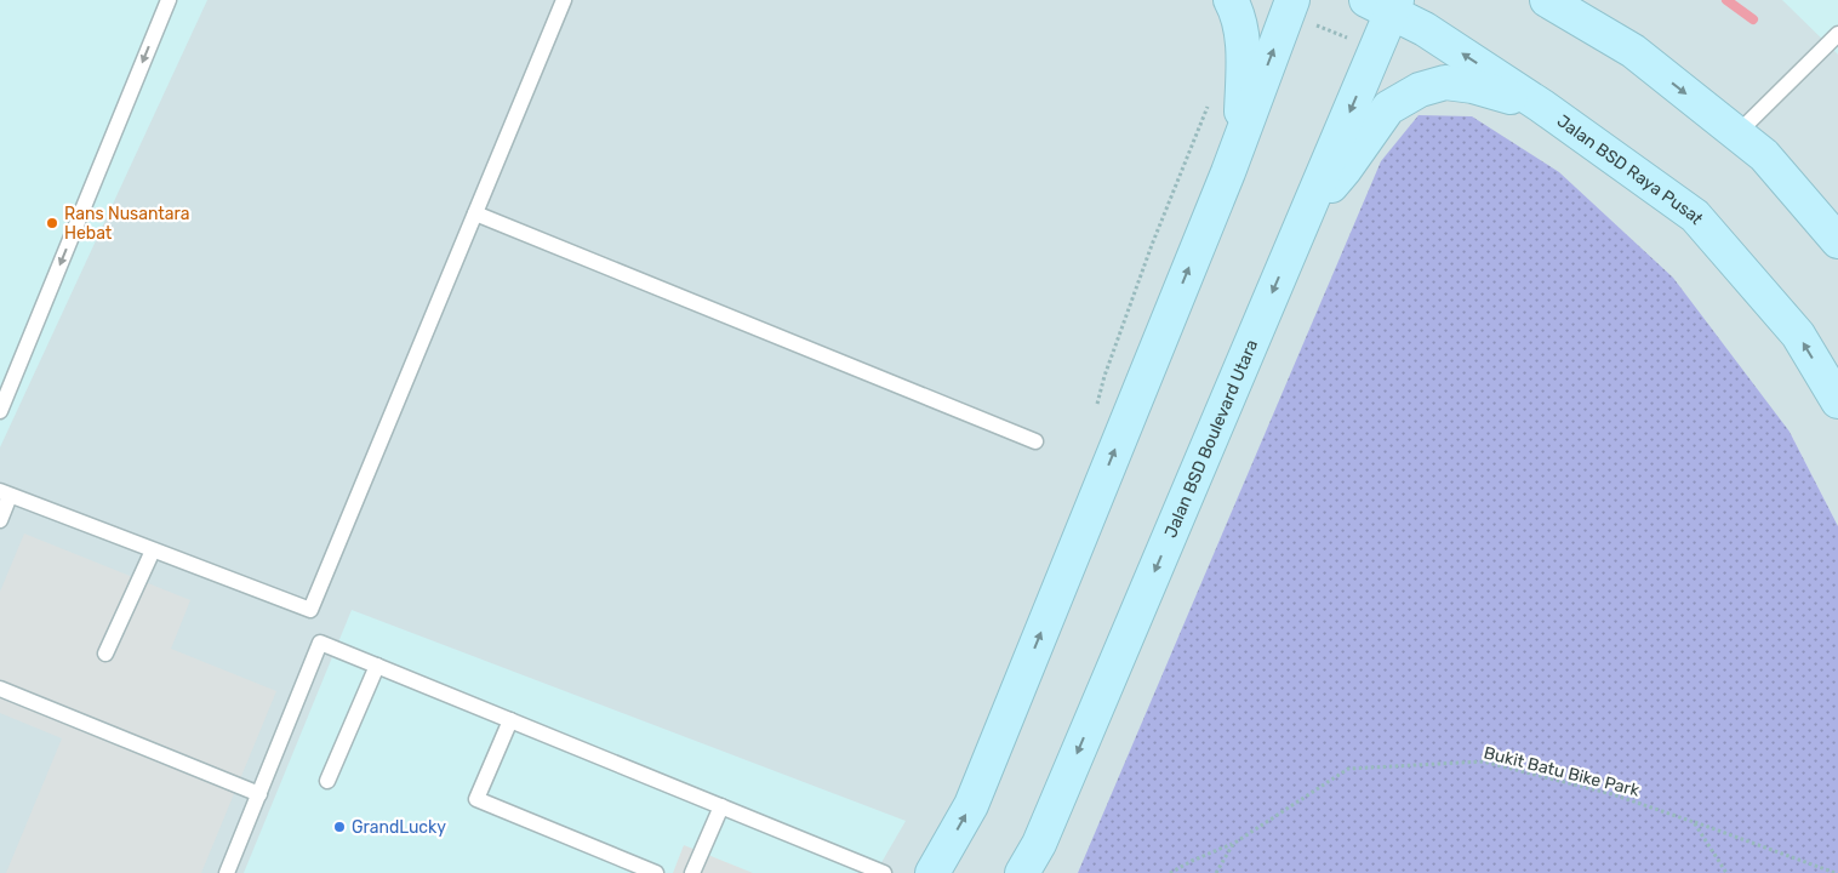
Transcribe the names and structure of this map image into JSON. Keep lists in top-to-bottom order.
{
  "streets": {
    "main road": ["Jalan BSD Raya Pusat", "Jalan BSD Boulevard Utara"],
    "path": ["Bukit Batu Bike Park"]
  },
  "crossings": [
    ["Jalan BSD Raya Pusat", "Jalan BSD Boulevard Utara"]
  ],
  "places": ["Rans Nusantara Hebat", "GrandLucky"]
}
